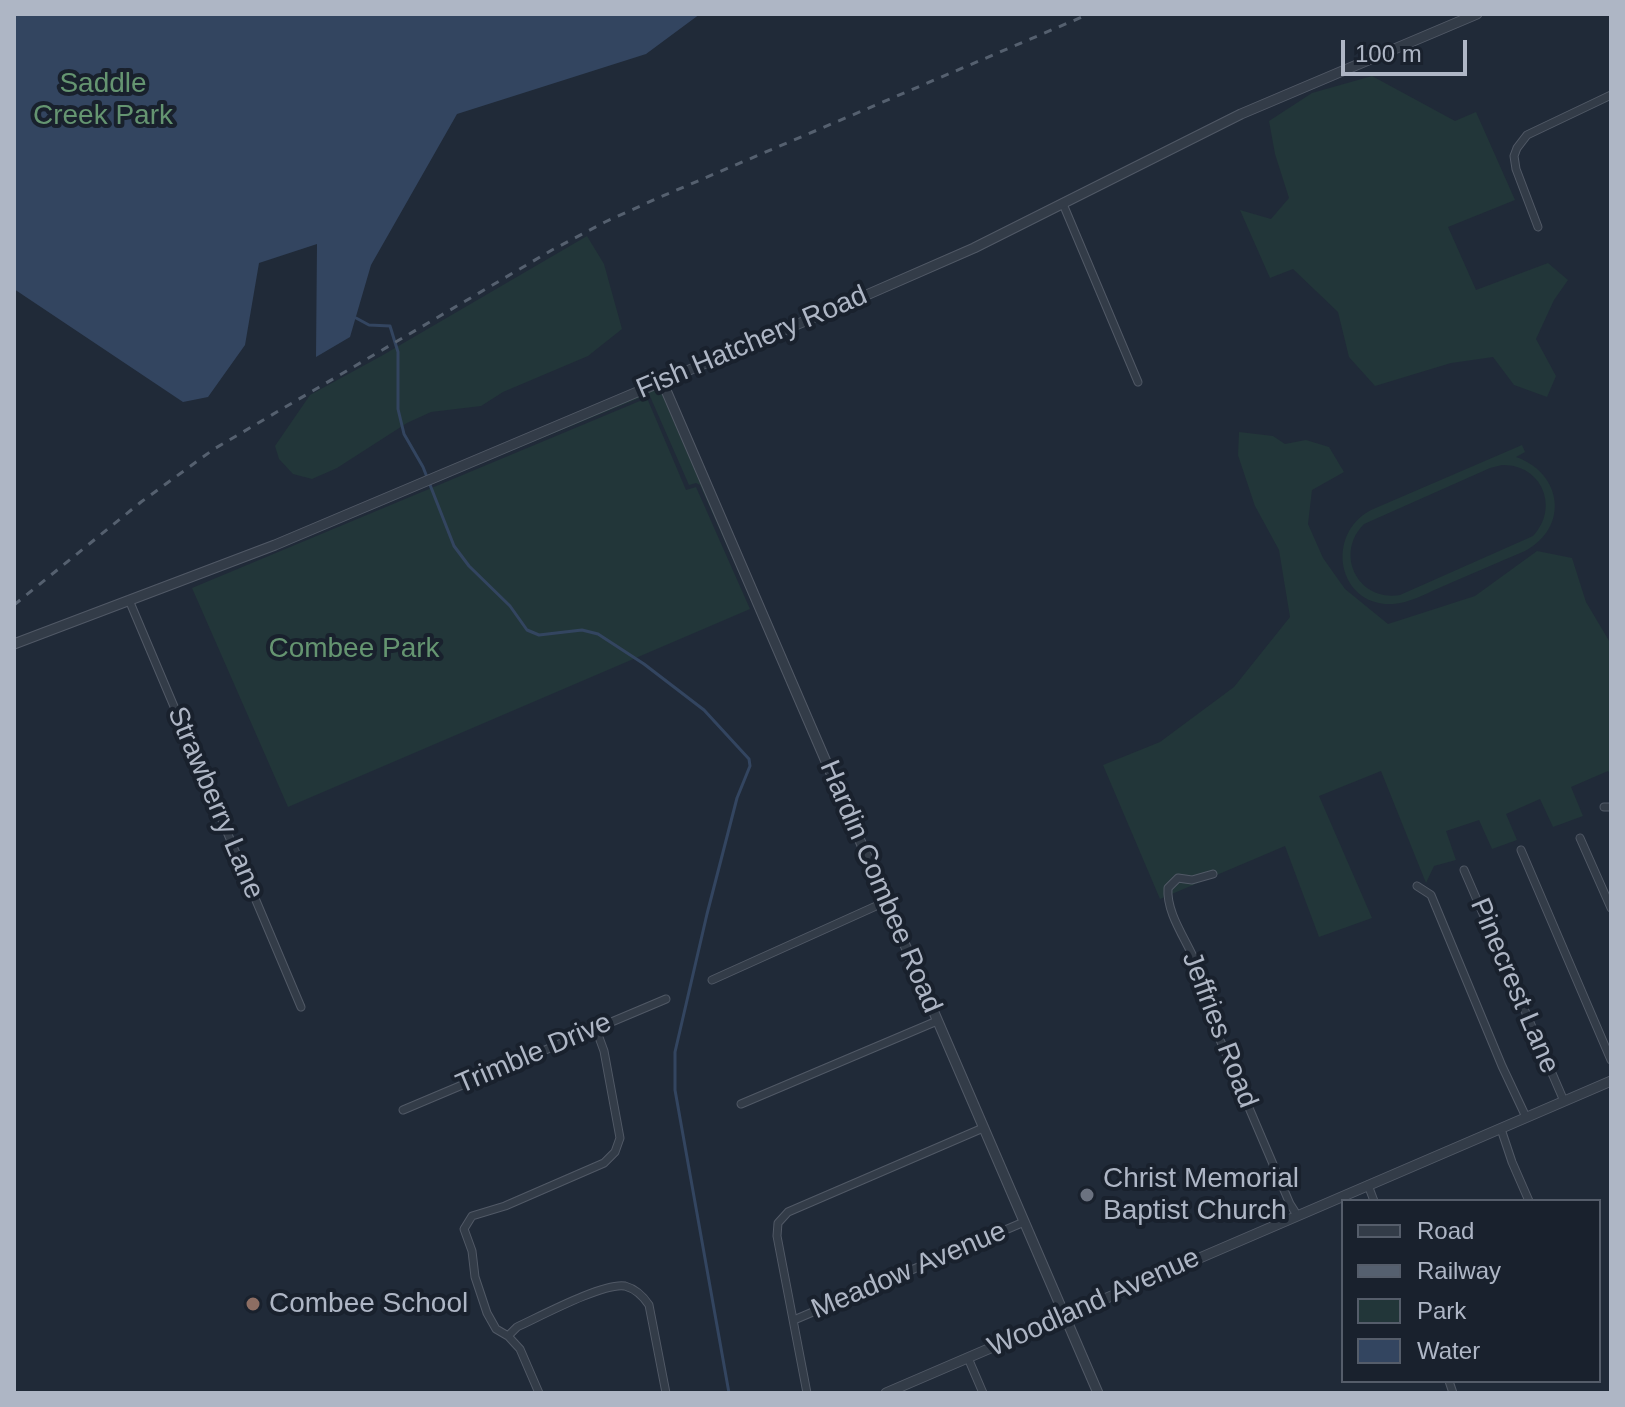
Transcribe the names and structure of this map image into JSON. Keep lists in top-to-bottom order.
{
  "streets": {
    "street": [
      "Fish Hatchery Road",
      "Strawberry Lane",
      "Hardin Combee Road",
      "Pinecrest Lane",
      "Jeffries Road",
      "Trimble Drive",
      "Meadow Avenue",
      "Woodland Avenue"
    ]
  },
  "crossings": [
    ["Fish Hatchery Road", "Strawberry Lane"],
    ["Fish Hatchery Road", "Hardin Combee Road"],
    ["Hardin Combee Road", "Meadow Avenue"],
    ["Hardin Combee Road", "Woodland Avenue"],
    ["Pinecrest Lane", "Woodland Avenue"],
    ["Jeffries Road", "Woodland Avenue"]
  ],
  "parks": ["Saddle Creek Park", "Combee Park"],
  "places": ["Christ Memorial Baptist Church", "Combee School"],
  "legend": [
    "Road",
    "Railway",
    "Park",
    "Water"
  ],
  "scale_bar": "100 m"
}
